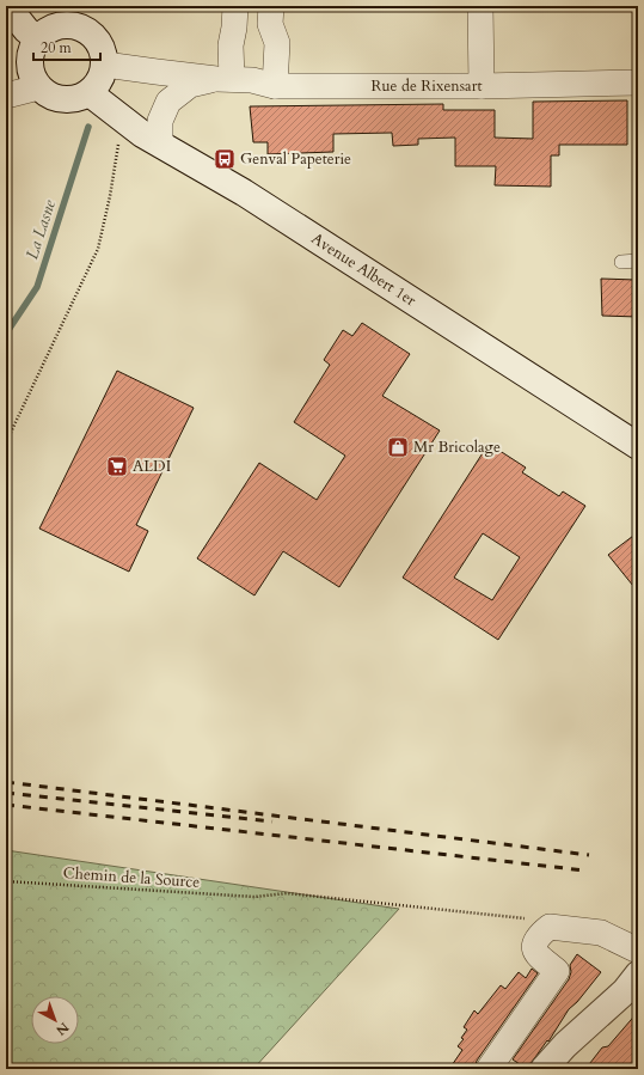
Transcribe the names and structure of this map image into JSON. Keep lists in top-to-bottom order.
{
  "streets": {
    "main road": ["Avenue Albert 1er"],
    "street": ["Rue de Rixensart"],
    "path": ["Chemin de la Source"]
  },
  "crossings": [
    ["Rue de Rixensart", "Avenue Albert 1er"]
  ],
  "water": ["La Lasne"],
  "places": {
    "bus stop": ["Genval Papeterie"],
    "shop": ["Mr Bricolage"],
    "supermarket": ["ALDI"]
  },
  "scale_bar": "20 m",
  "north": "bottom right"
}
